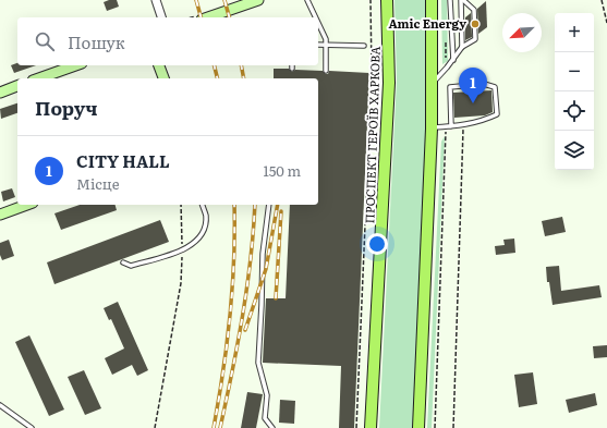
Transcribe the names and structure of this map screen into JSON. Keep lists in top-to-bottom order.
{
  "streets": {
    "main road": ["ПРОСПЕКТ ГЕРОЇВ ХАРКОВА"]
  },
  "places": ["Amic Energy"],
  "north": "bottom left",
  "page": {
    "map_buttons": ["+", "−"],
    "search": "Пошук",
    "pins": "1",
    "heading": "Поруч",
    "list": [
      {
        "mark": "1",
        "name": "CITY HALL",
        "note": "Місце",
        "value": "150 m"
      }
    ]
  }
}
